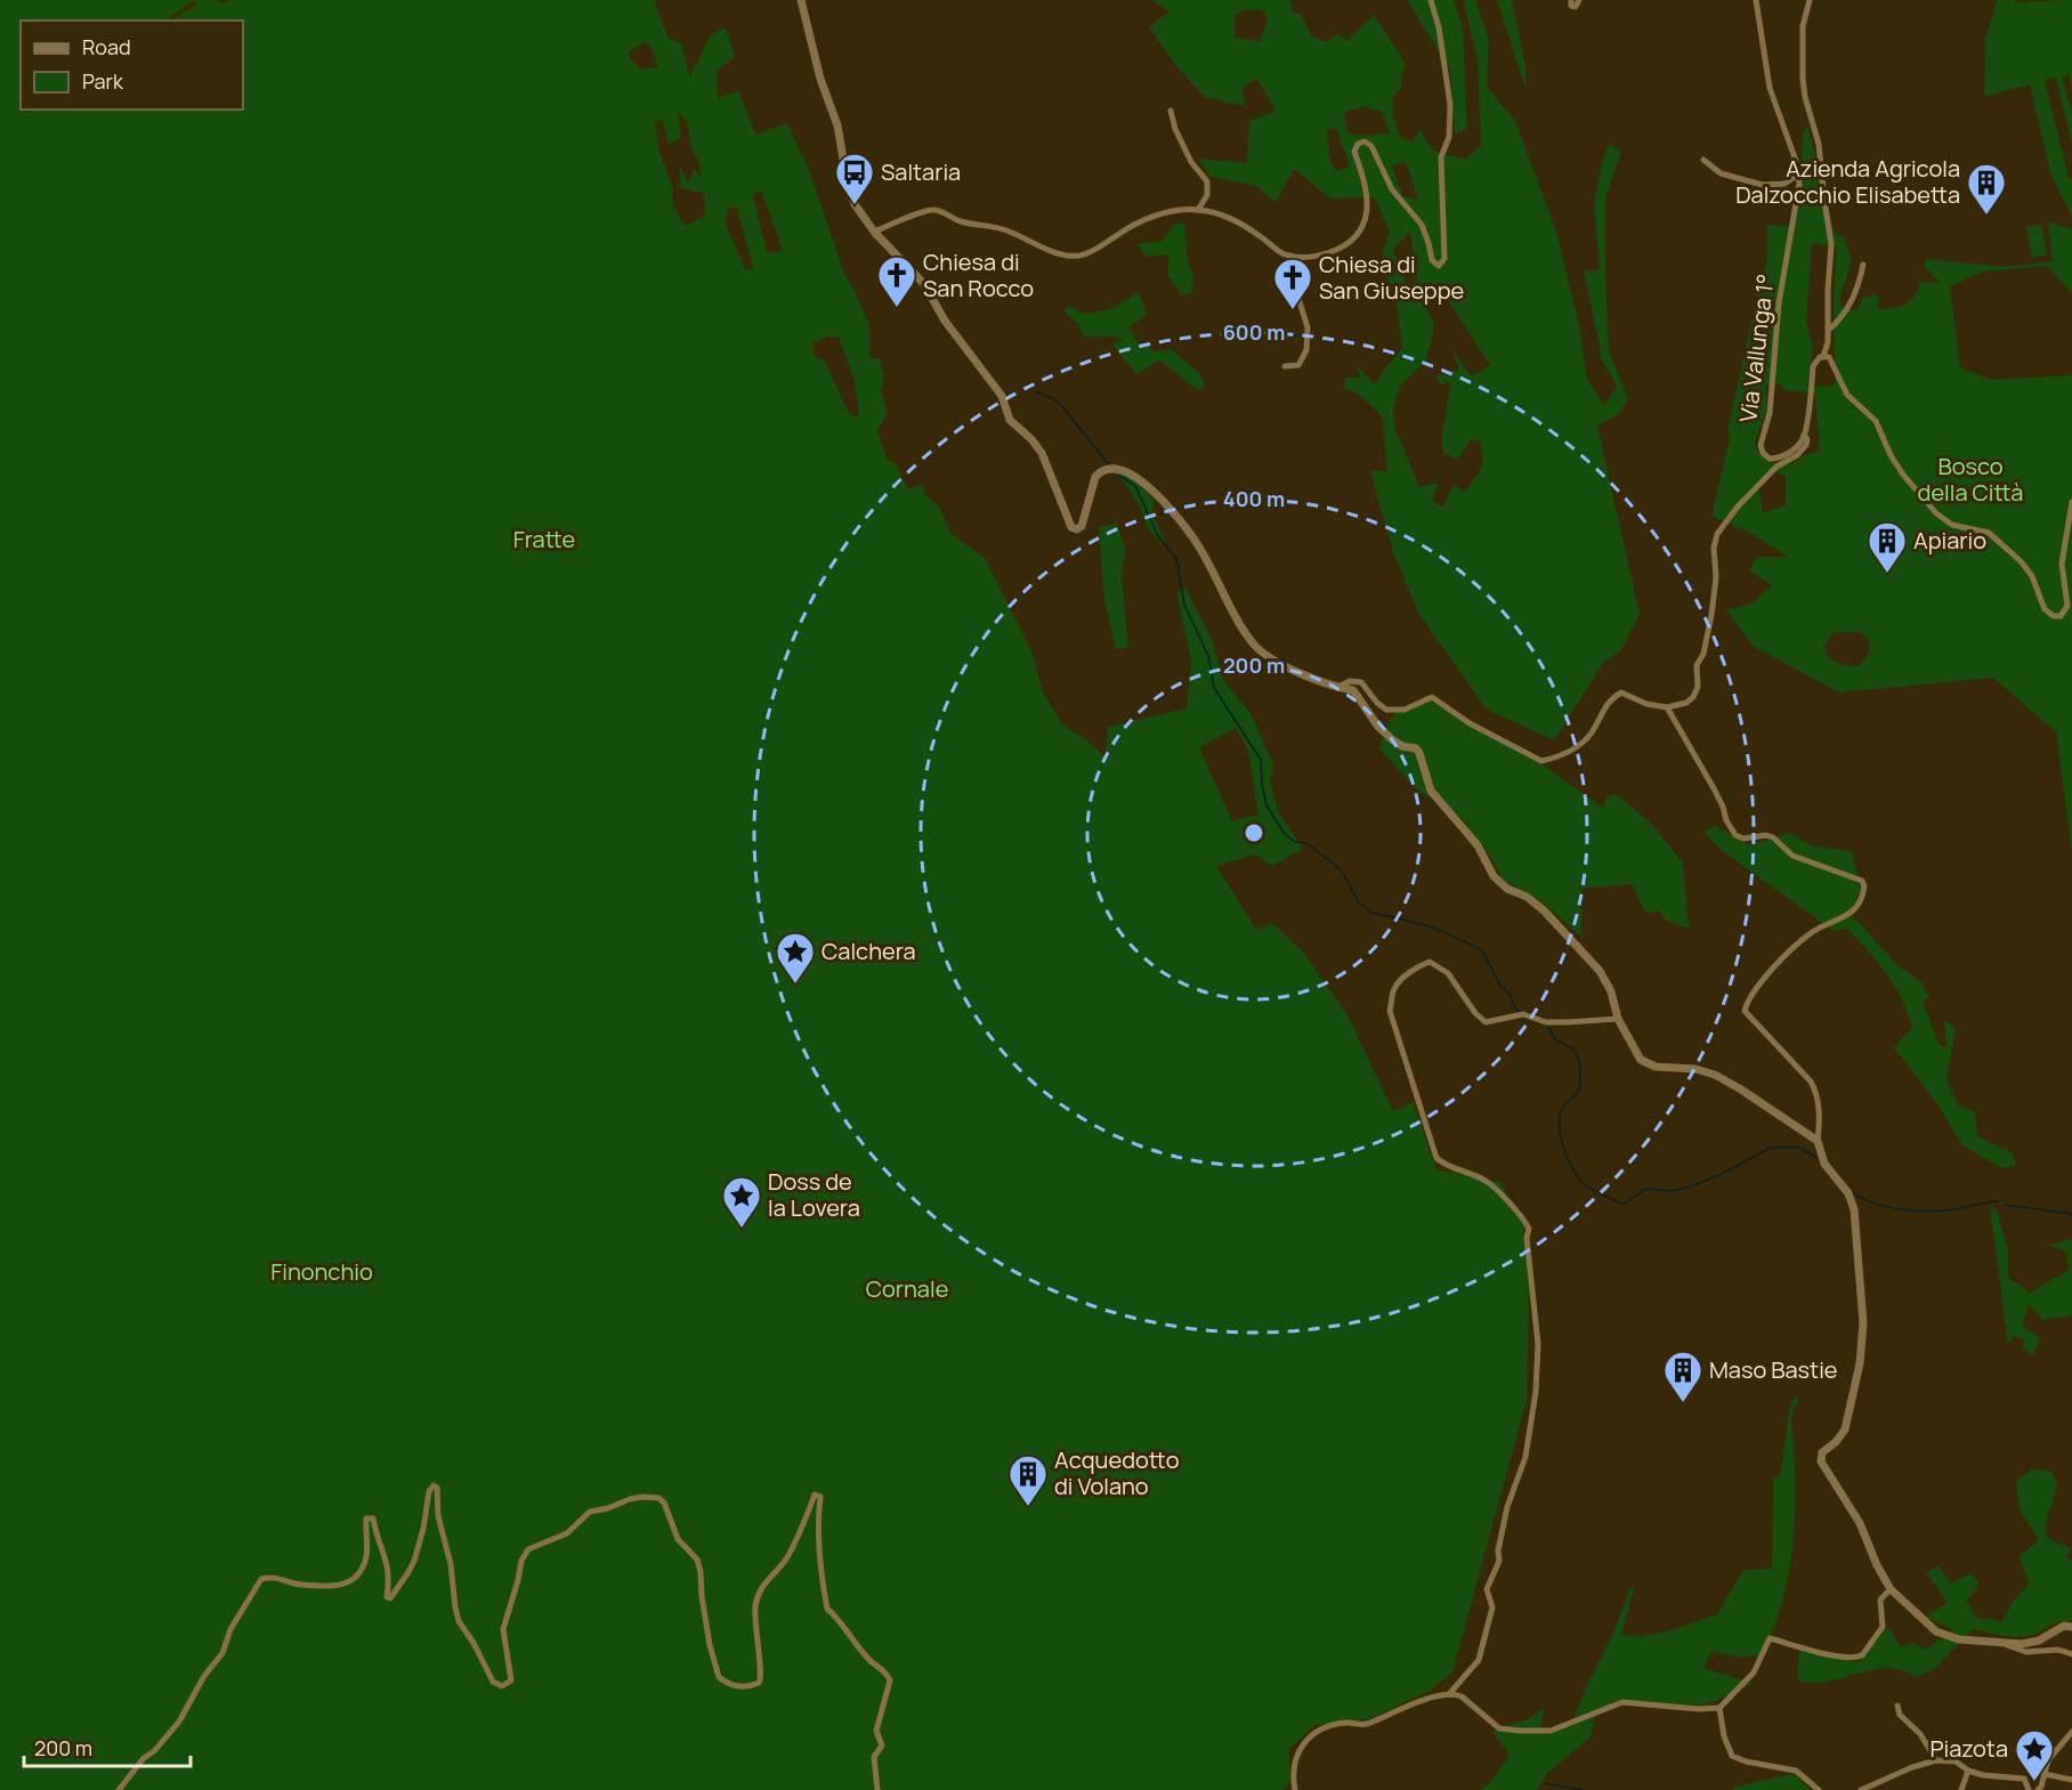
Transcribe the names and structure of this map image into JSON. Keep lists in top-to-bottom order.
{
  "streets": {
    "street": ["Via Vallunga 1°"]
  },
  "parks": [
    "Bosco della Città",
    "Fratte",
    "Finonchio",
    "Cornale"
  ],
  "places": {
    "bus stop": ["Saltaria"],
    "building": [
      "Azienda Agricola Dalzocchio Elisabetta",
      "Apiario",
      "Maso Bastie",
      "Acquedotto di Volano"
    ],
    "church": ["Chiesa di San Rocco", "Chiesa di San Giuseppe"],
    "place": ["Calchera", "Doss de la Lovera", "Piazota"]
  },
  "legend": ["Road", "Park"],
  "scale_bar": "200 m",
  "rings": ["600 m", "400 m", "200 m"]
}
